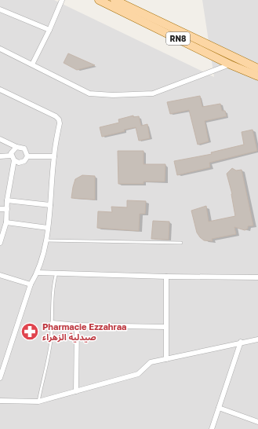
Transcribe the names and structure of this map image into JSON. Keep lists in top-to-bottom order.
{
  "streets": {
    "main road": ["RN8"]
  },
  "places": {
    "pharmacy": ["Pharmacie Ezzahraa صيدلية الزهراء"]
  }
}
